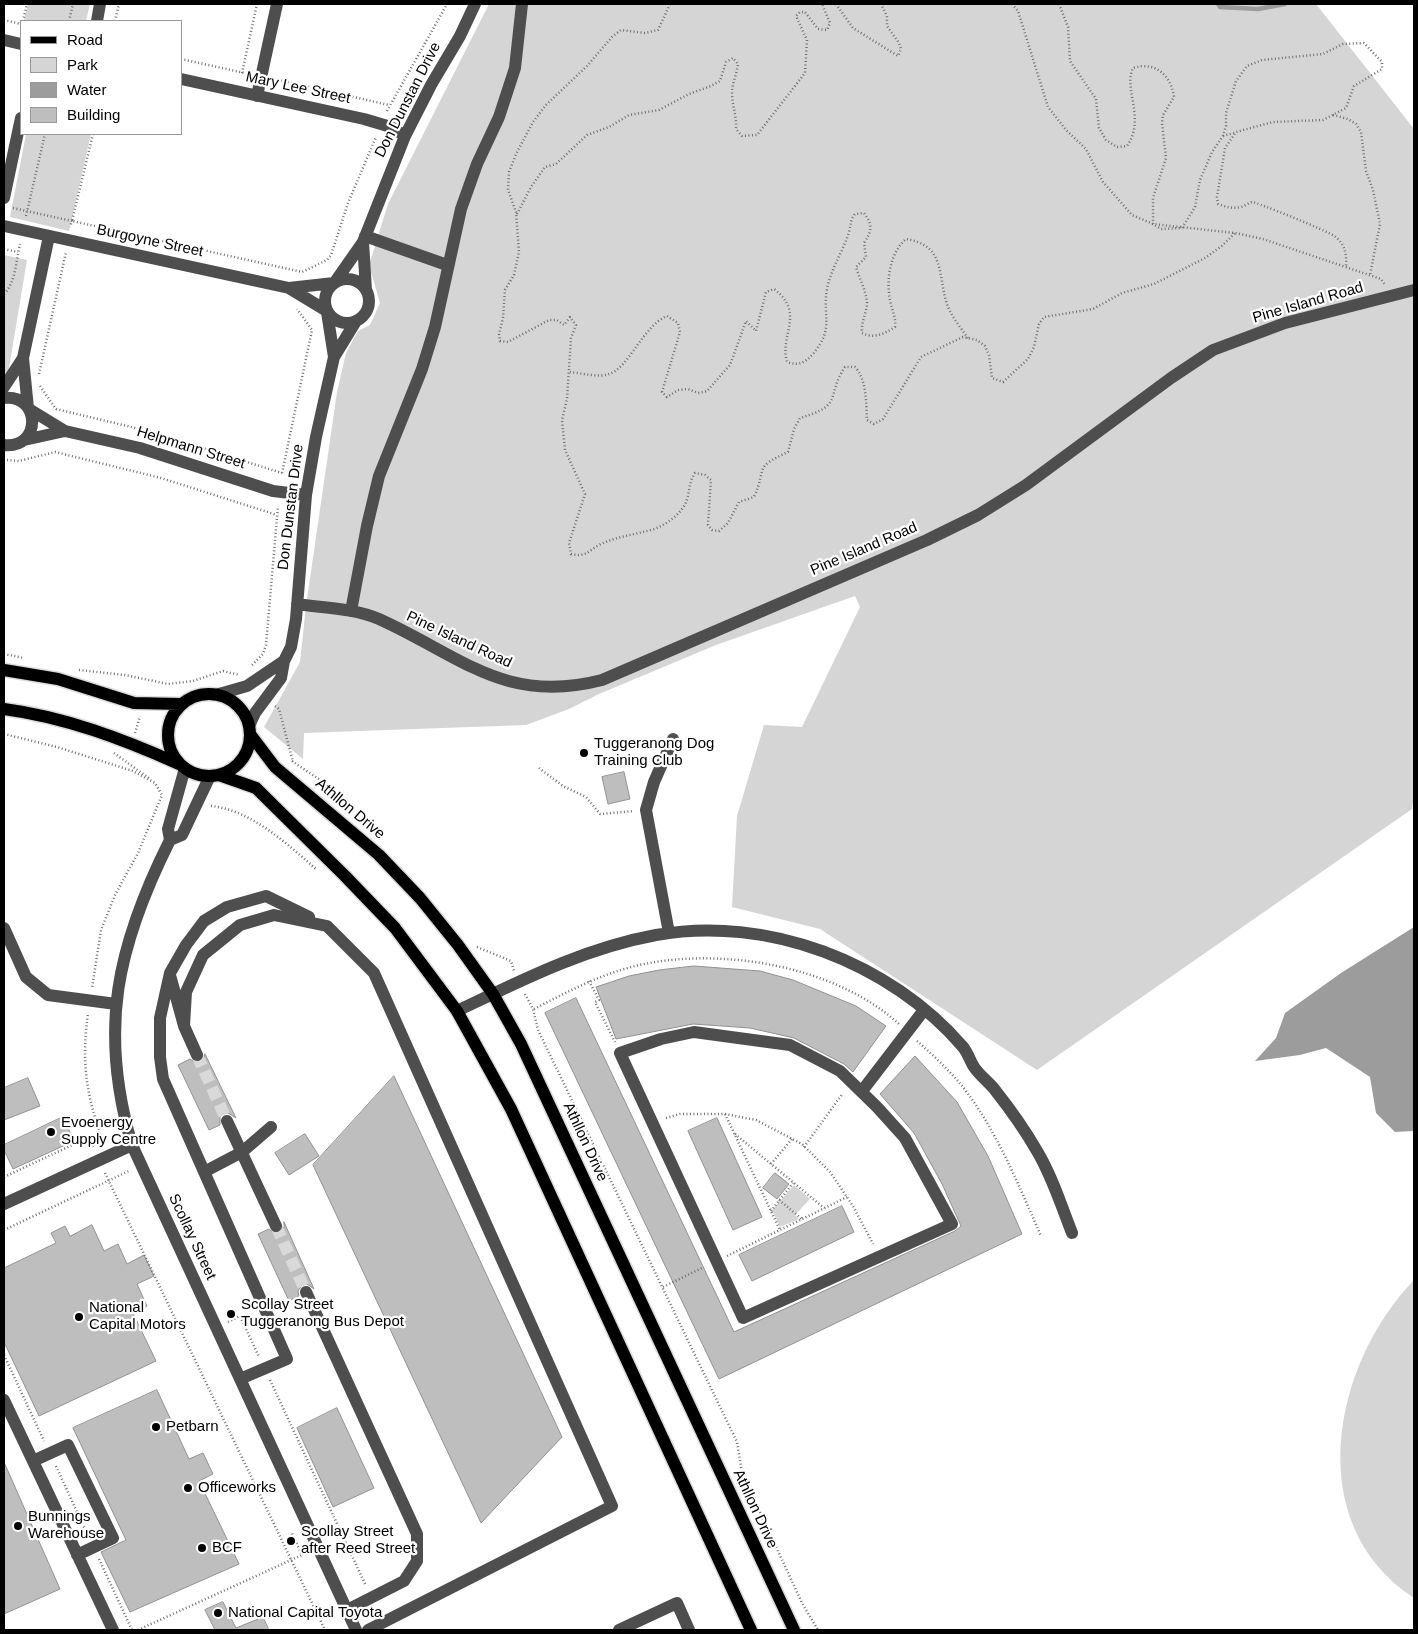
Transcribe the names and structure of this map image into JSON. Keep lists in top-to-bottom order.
{
  "streets": {
    "main road": ["Athllon Drive"],
    "street": [
      "Mary Lee Street",
      "Don Dunstan Drive",
      "Burgoyne Street",
      "Pine Island Road",
      "Helpmann Street",
      "Scollay Street"
    ]
  },
  "crossings": [
    ["Mary Lee Street", "Don Dunstan Drive"],
    ["Don Dunstan Drive", "Burgoyne Street"],
    ["Don Dunstan Drive", "Pine Island Road"],
    ["Don Dunstan Drive", "Helpmann Street"],
    ["Don Dunstan Drive", "Athllon Drive"],
    ["Don Dunstan Drive", "Scollay Street"],
    ["Athllon Drive", "Scollay Street"]
  ],
  "places": [
    "Tuggeranong Dog Training Club",
    "Evoenergy Supply Centre",
    "Scollay Street Tuggeranong Bus Depot",
    "National Capital Motors",
    "Petbarn",
    "Officeworks",
    "Bunnings Warehouse",
    "Scollay Street after Reed Street",
    "BCF",
    "National Capital Toyota"
  ],
  "legend": [
    "Road",
    "Park",
    "Water",
    "Building"
  ]
}
